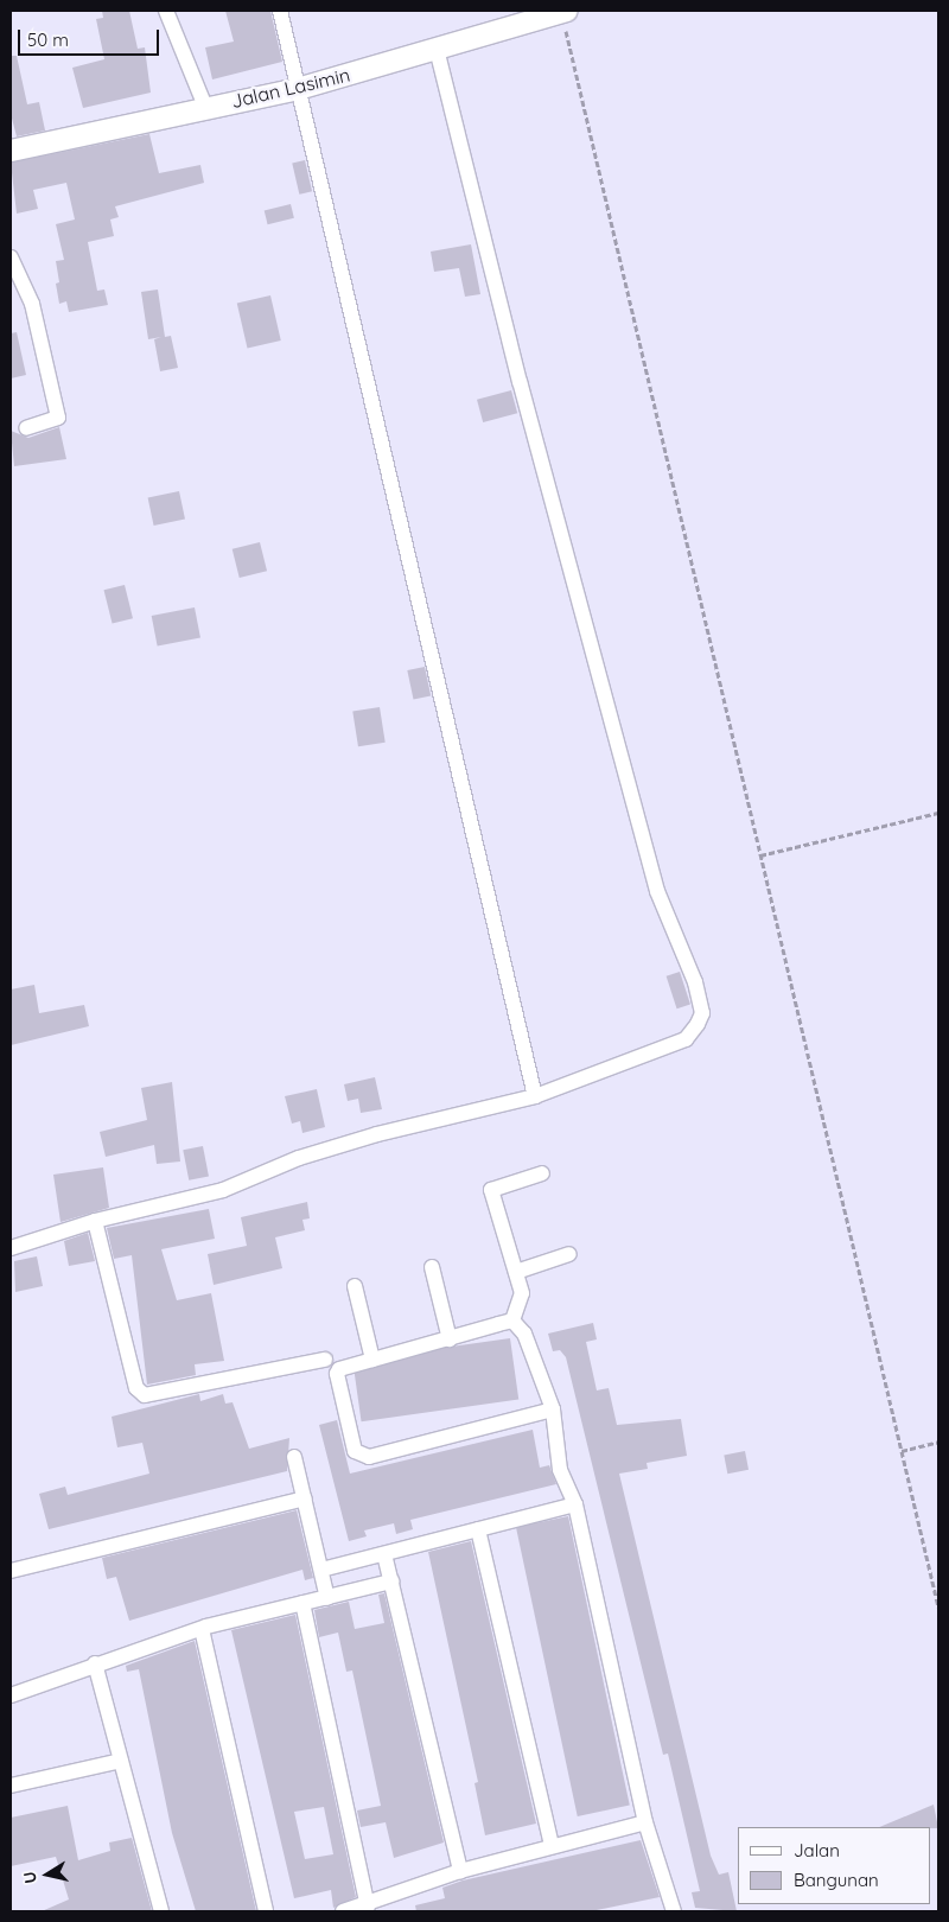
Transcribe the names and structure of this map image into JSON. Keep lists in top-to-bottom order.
{
  "streets": {
    "street": ["Jalan Lasimin"]
  },
  "legend": ["Jalan", "Bangunan"],
  "scale_bar": "50 m",
  "north": "left"
}
